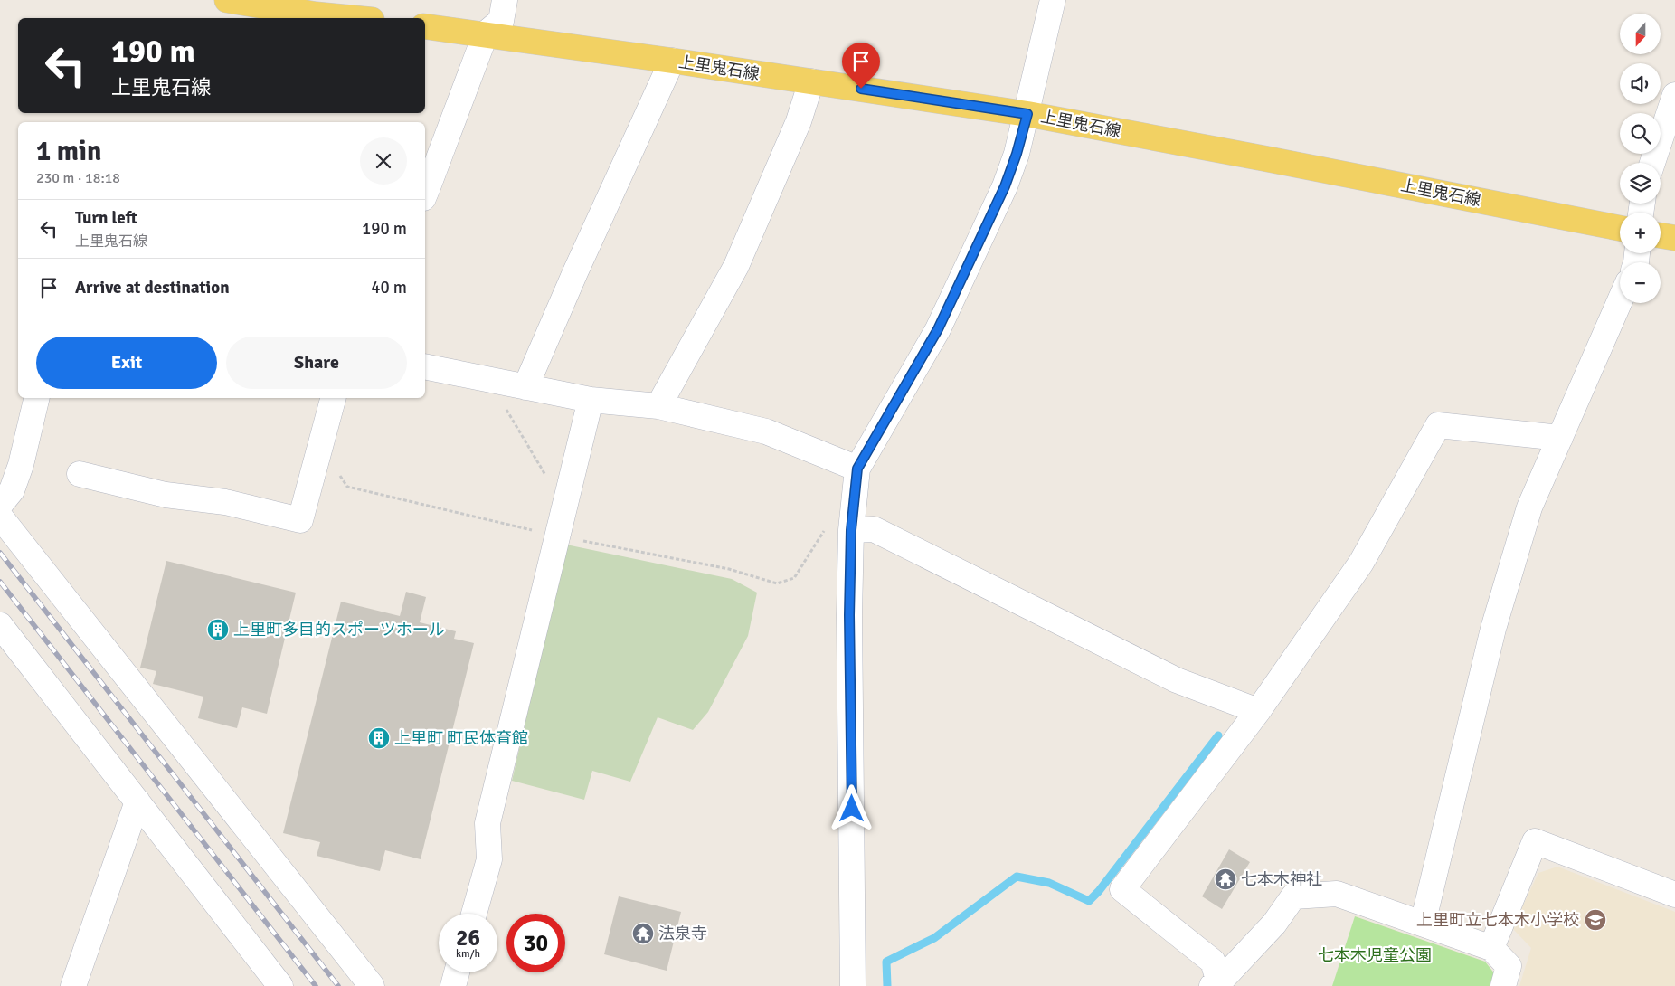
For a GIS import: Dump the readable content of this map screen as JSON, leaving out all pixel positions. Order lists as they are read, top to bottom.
{
  "streets": {
    "main road": ["上里鬼石線"]
  },
  "parks": ["七本木児童公園"],
  "places": {
    "building": ["上里町多目的スポーツホール", "上里町 町民体育館"],
    "temple": ["七本木神社", "法泉寺"],
    "school or university": ["上里町立七本木小学校"]
  },
  "north": "bottom",
  "page": {
    "map_buttons": ["+", "−"],
    "turn": ["190 m", "上里鬼石線"],
    "heading": ["1 min", "230 m · 18:18"],
    "list": [
      {
        "name": "Turn left",
        "note": "上里鬼石線",
        "value": "190 m"
      },
      {
        "name": "Arrive at destination",
        "value": "40 m"
      }
    ],
    "buttons": ["Exit", "Share"],
    "speed": "26 km/h",
    "limit": "30"
  }
}
